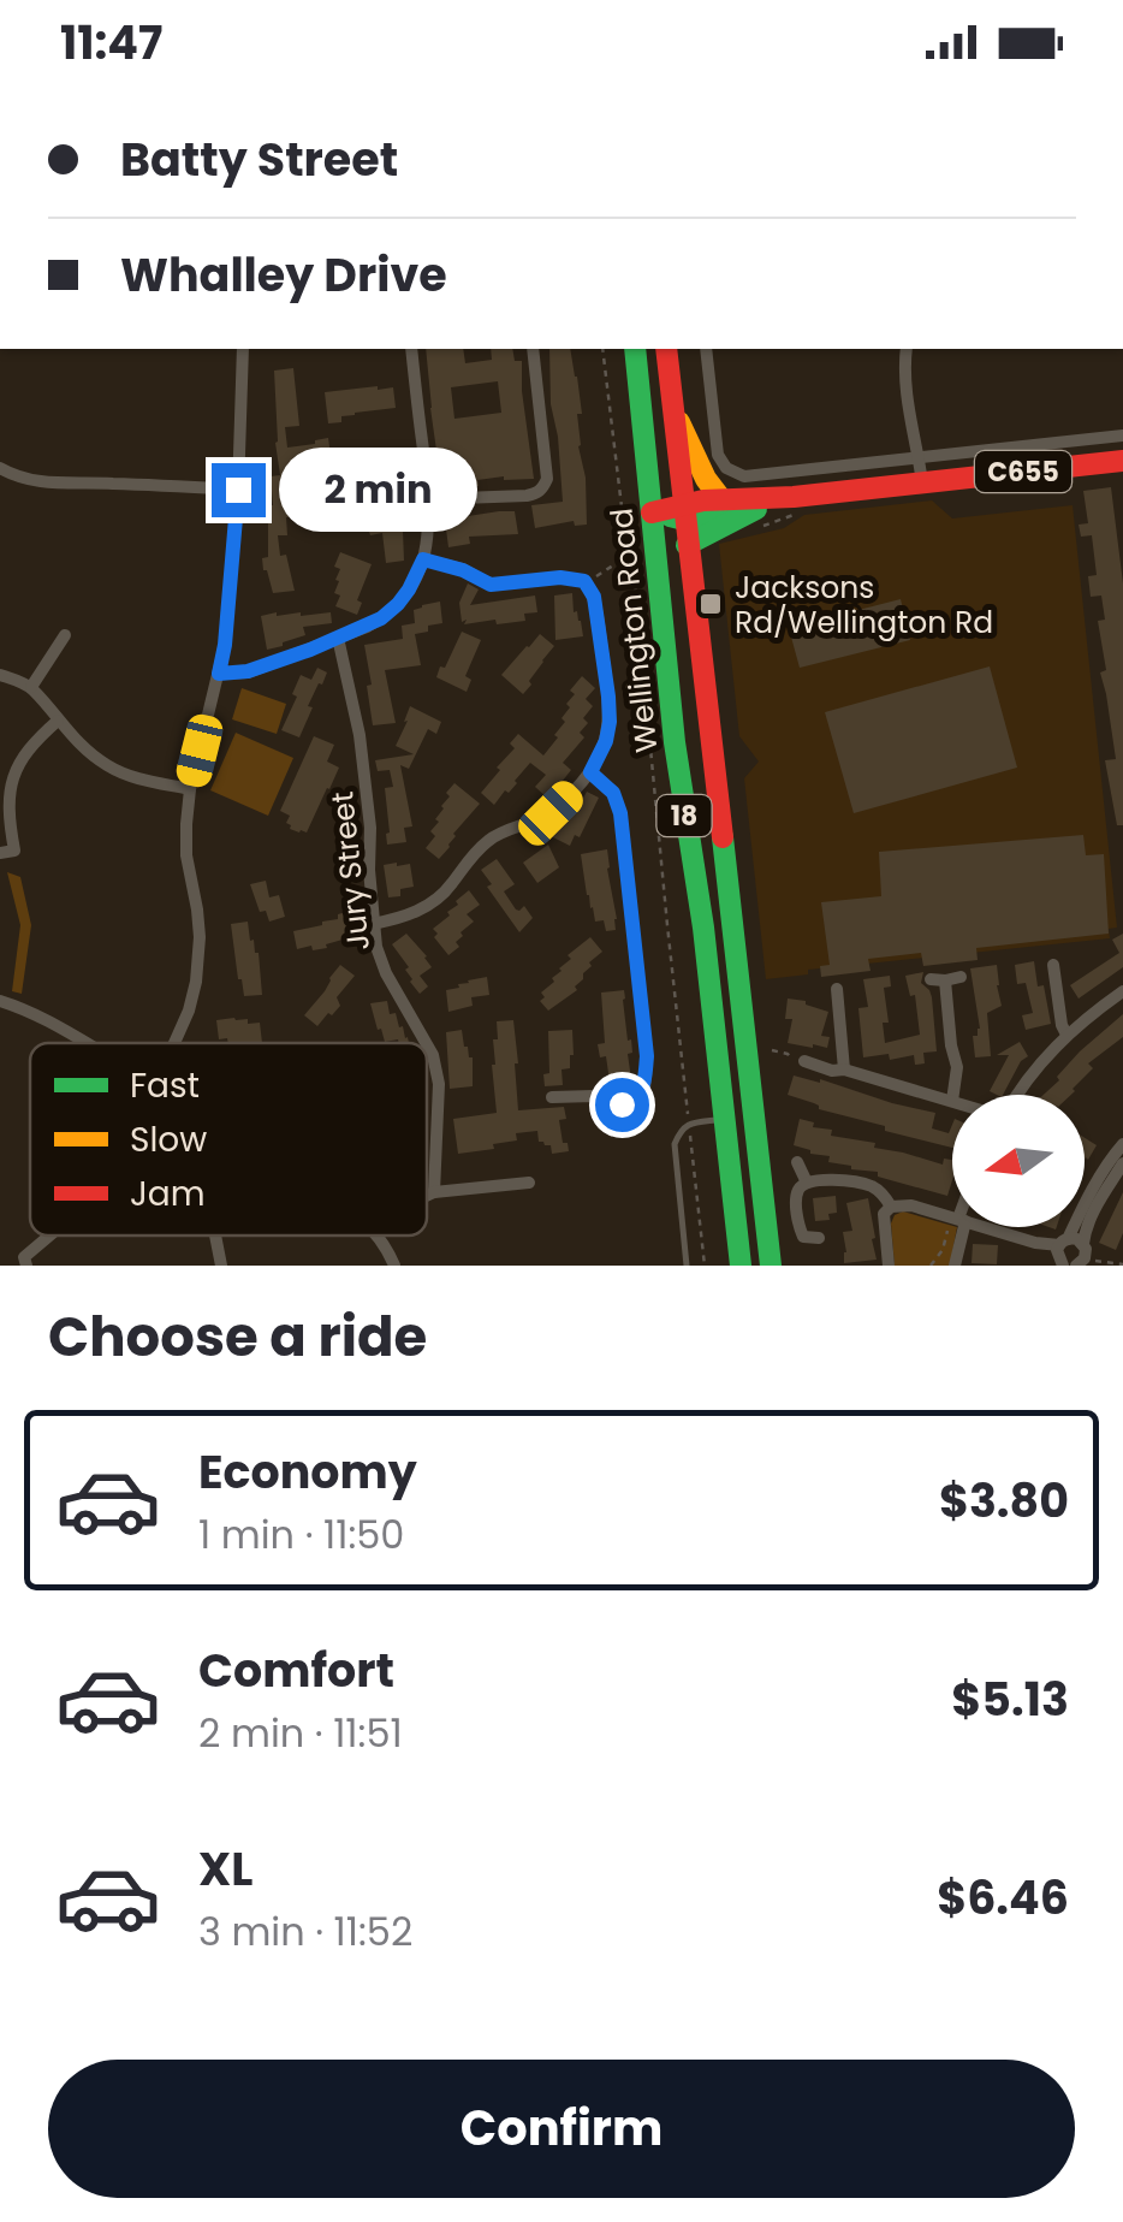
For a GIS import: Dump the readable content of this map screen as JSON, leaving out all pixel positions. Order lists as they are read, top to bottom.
{
  "streets": {
    "main road": ["C655", "Wellington Road", "18"],
    "street": ["Jury Street"]
  },
  "crossings": [
    ["C655", "Wellington Road"]
  ],
  "places": {
    "transit": ["Jacksons Rd/Wellington Rd"]
  },
  "legend": ["Fast", "Slow", "Jam"],
  "north": "left",
  "page": {
    "status": "11:47",
    "banner": ["Batty Street", "Whalley Drive"],
    "bubble": "2 min",
    "heading": "Choose a ride",
    "list": [
      {
        "name": "Economy",
        "note": "1 min · 11:50",
        "value": "$3.80"
      },
      {
        "name": "Comfort",
        "note": "2 min · 11:51",
        "value": "$5.13"
      },
      {
        "name": "XL",
        "note": "3 min · 11:52",
        "value": "$6.46"
      }
    ],
    "buttons": "Confirm"
  }
}
